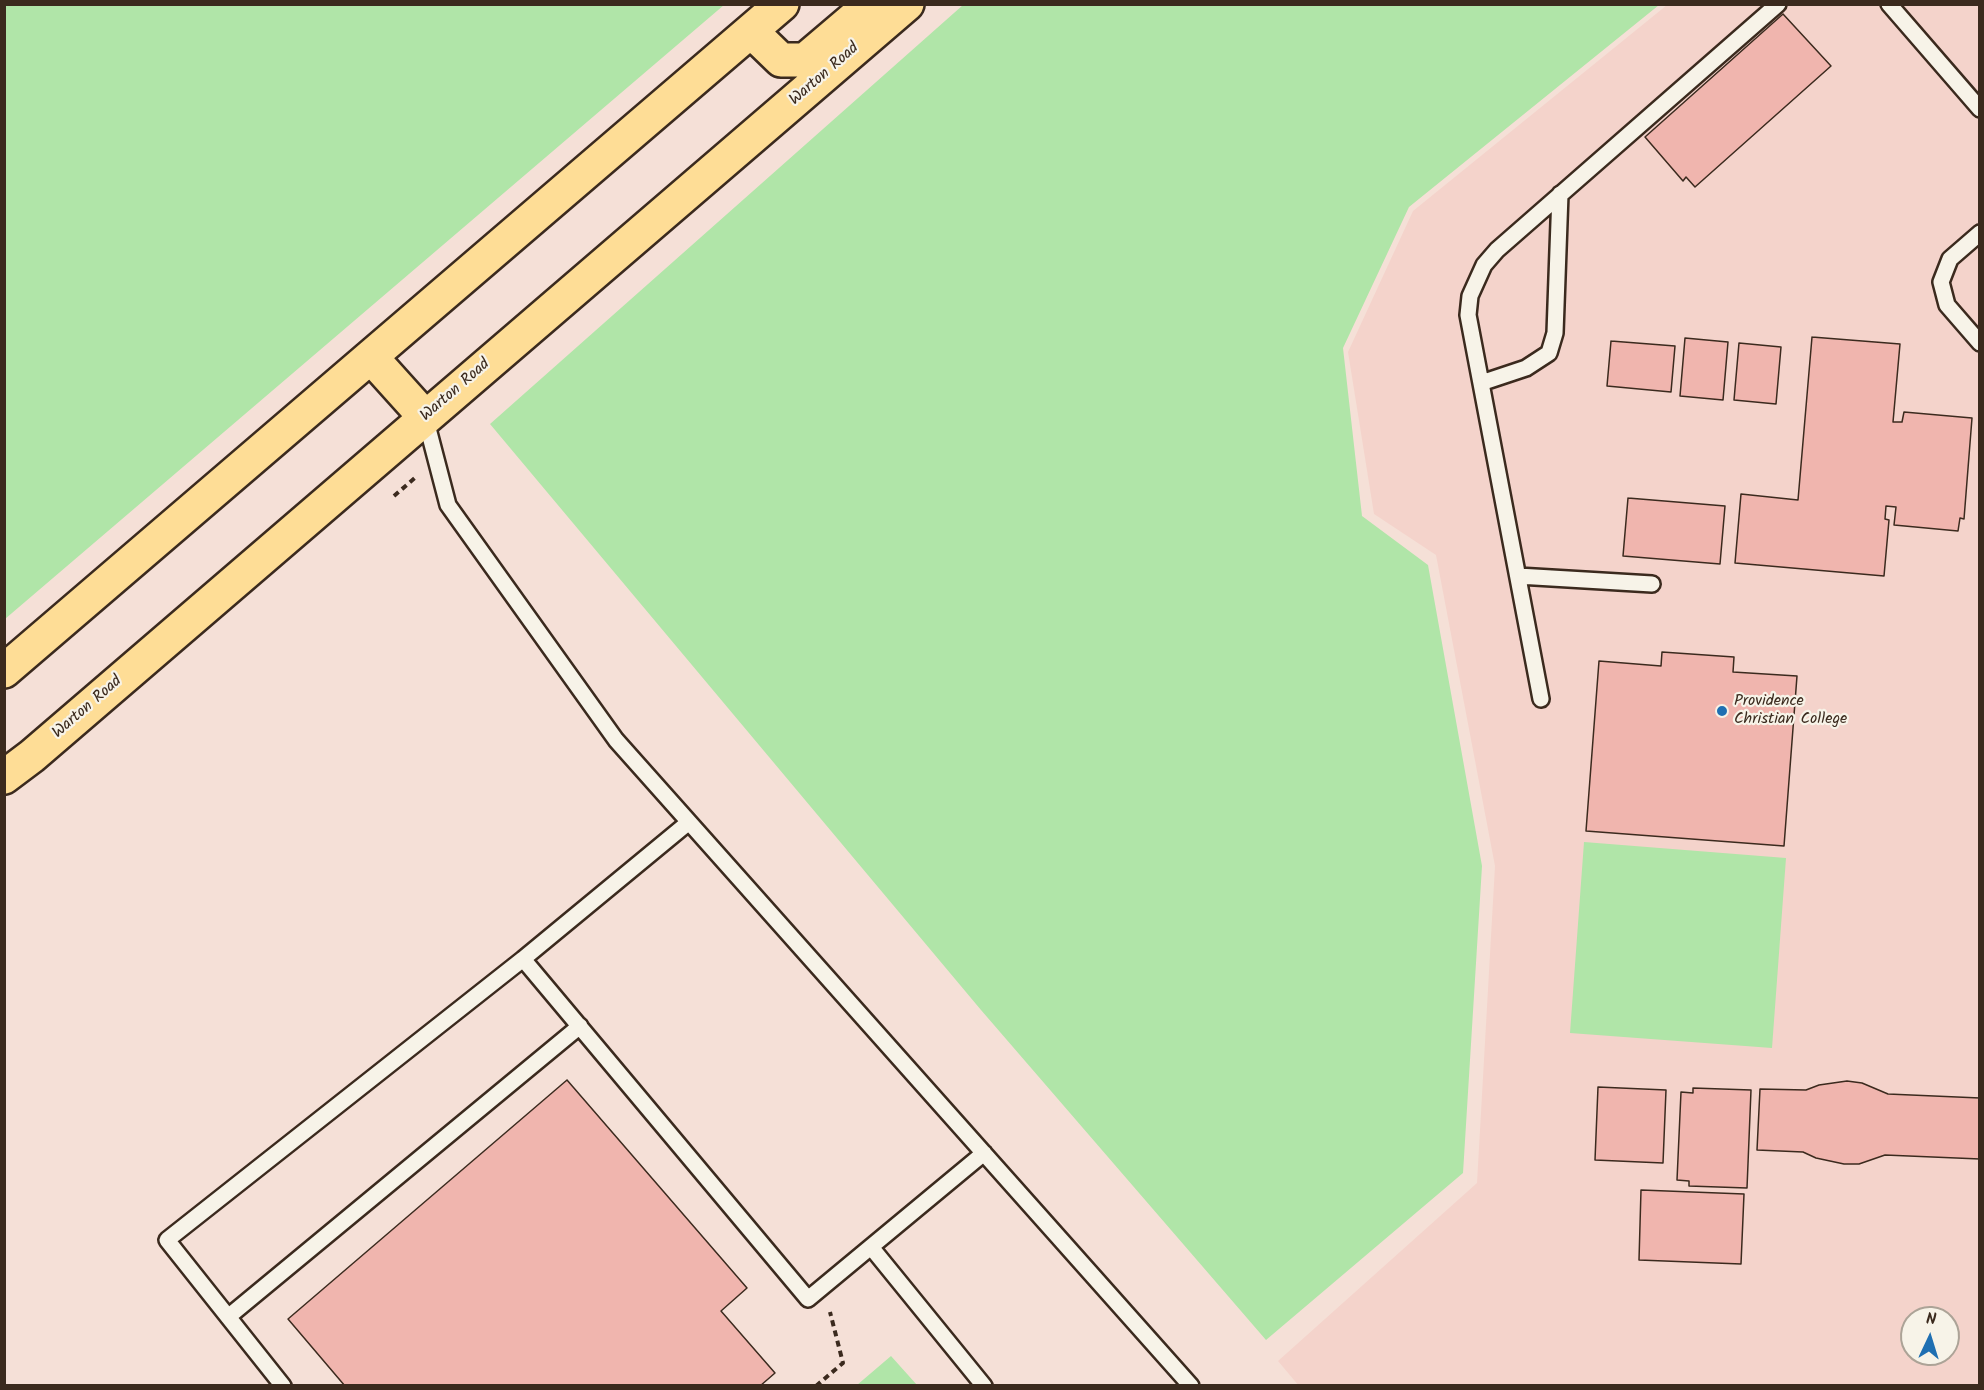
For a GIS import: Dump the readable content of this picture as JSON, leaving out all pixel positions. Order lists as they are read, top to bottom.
{
  "streets": {
    "main road": ["Warton Road"]
  },
  "places": ["Providence Christian College"],
  "north": "top"
}
